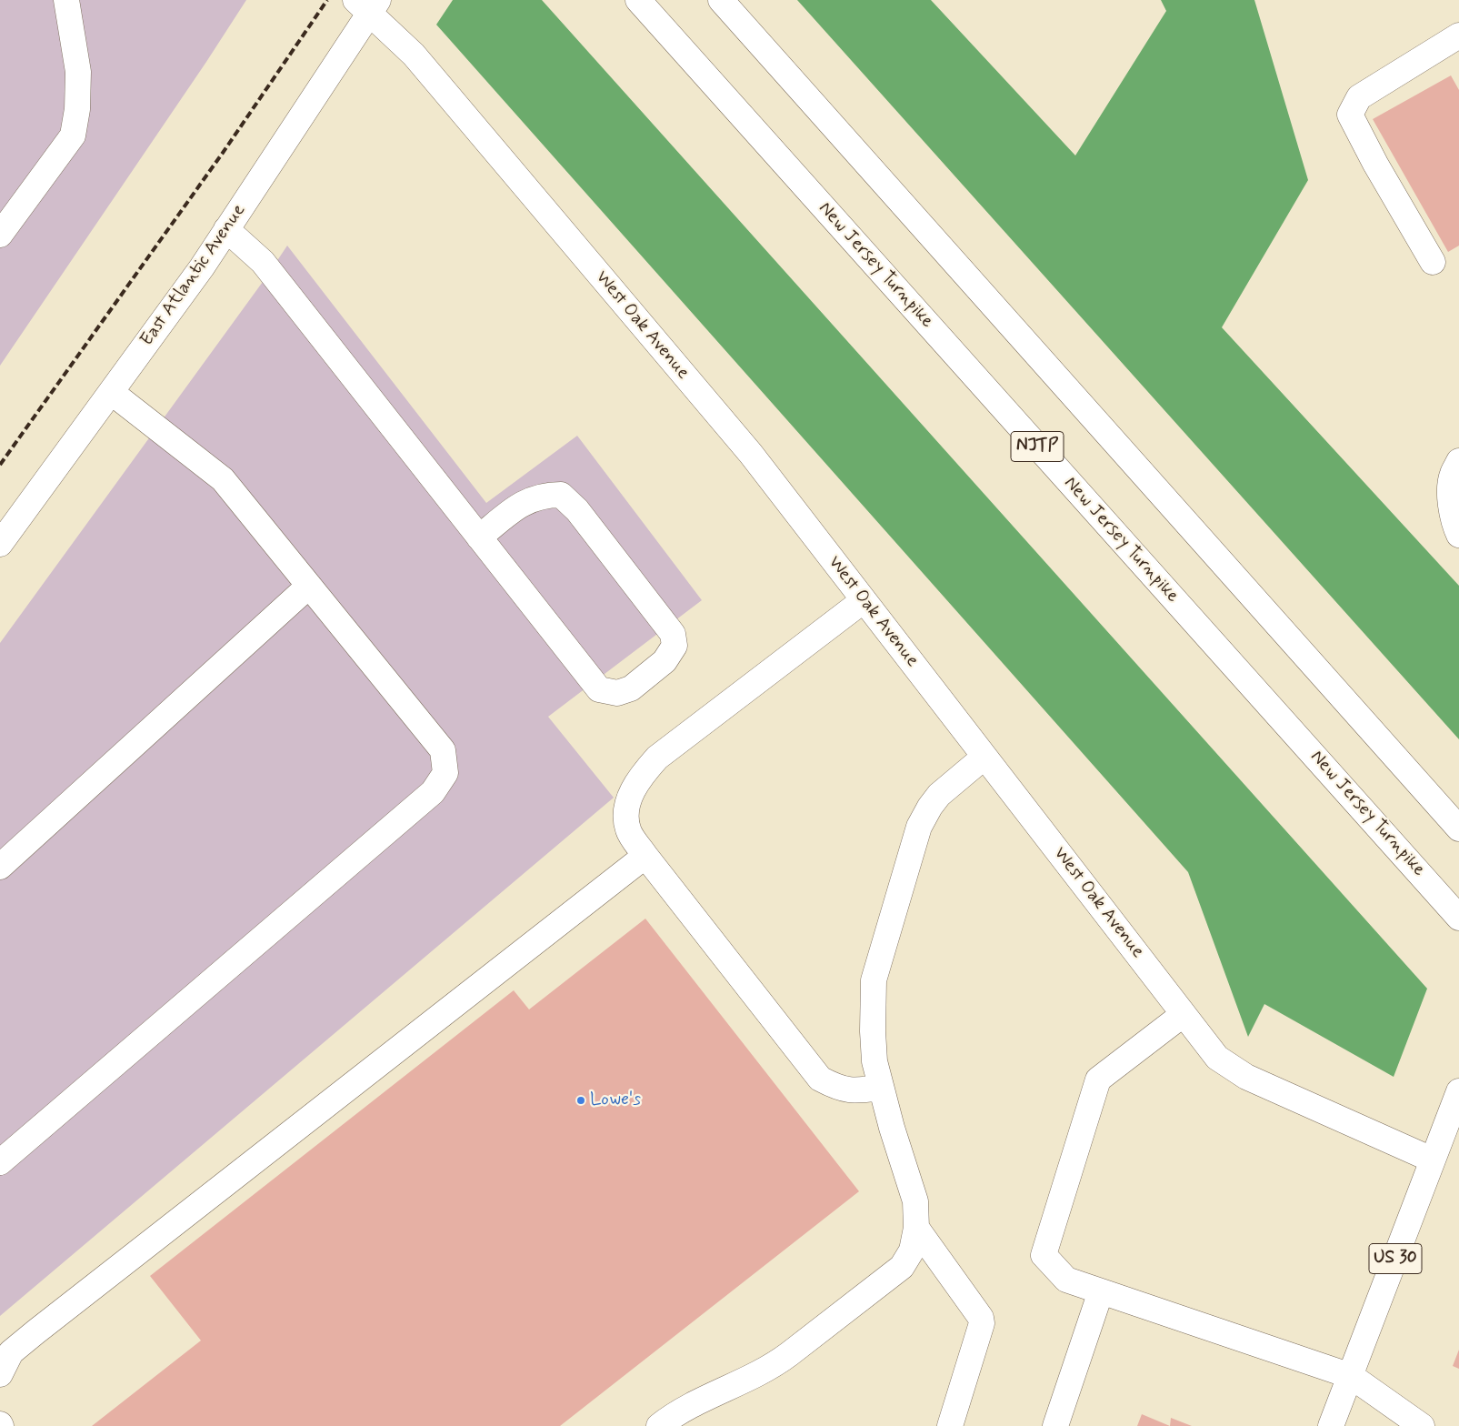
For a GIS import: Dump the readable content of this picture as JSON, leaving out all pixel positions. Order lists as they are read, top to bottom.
{
  "streets": {
    "main road": [
      "New Jersey Turnpike",
      "East Atlantic Avenue",
      "West Oak Avenue",
      "NJTP",
      "US 30"
    ]
  },
  "crossings": [
    ["East Atlantic Avenue", "West Oak Avenue"],
    ["West Oak Avenue", "US 30"]
  ],
  "places": ["Lowe's"]
}
